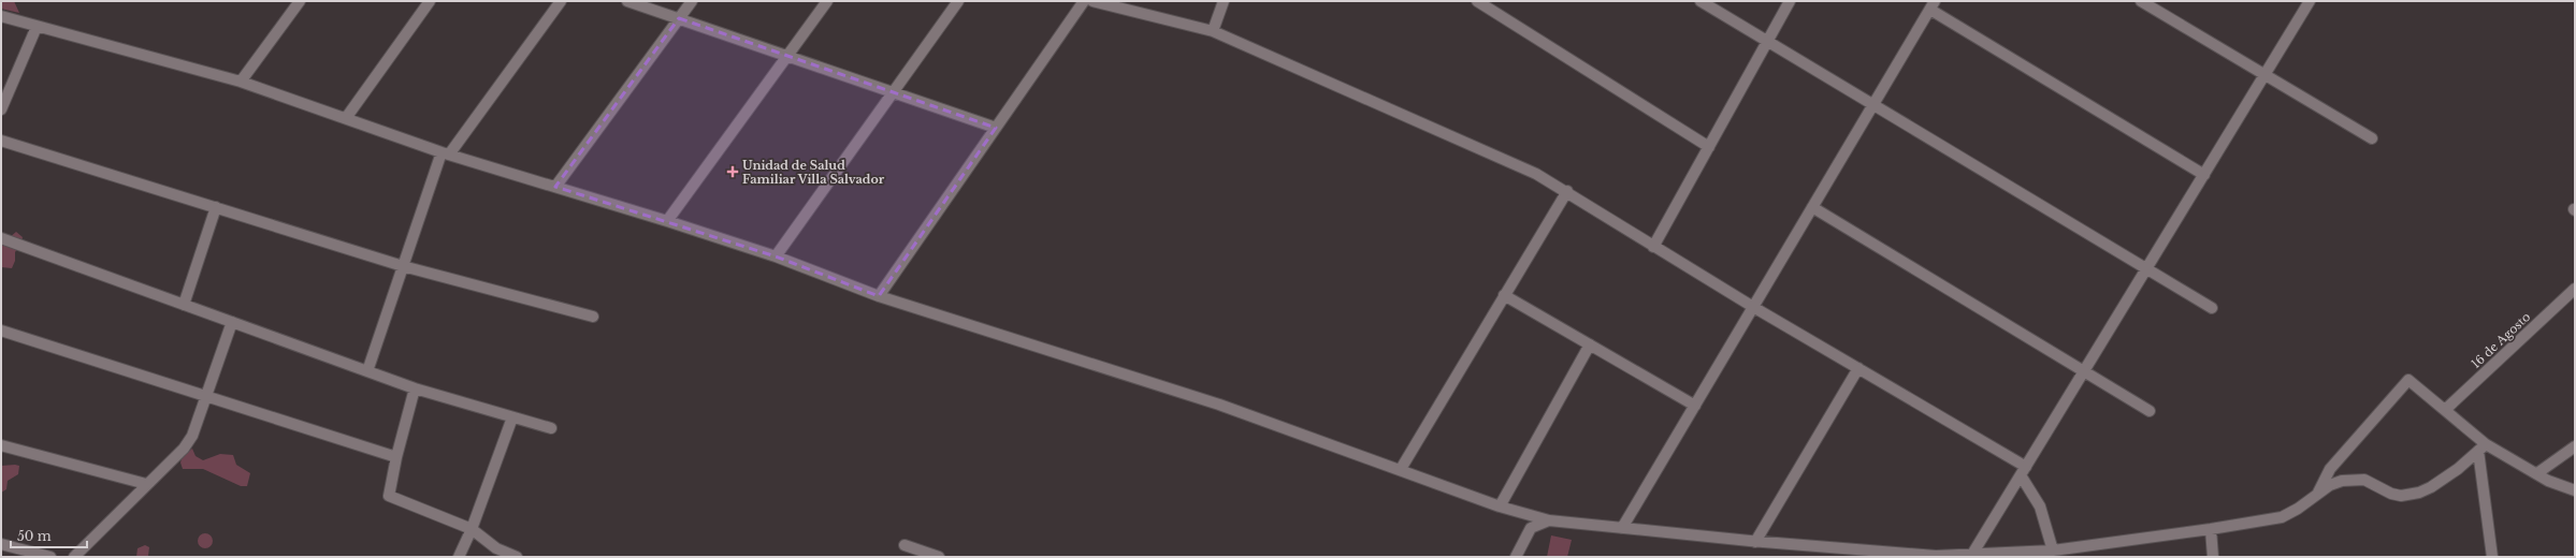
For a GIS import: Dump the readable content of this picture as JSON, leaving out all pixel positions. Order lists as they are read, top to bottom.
{
  "streets": {
    "street": ["16 de Agosto"]
  },
  "places": {
    "health": ["Unidad de Salud Familiar Villa Salvador"]
  },
  "scale_bar": "50 m"
}
